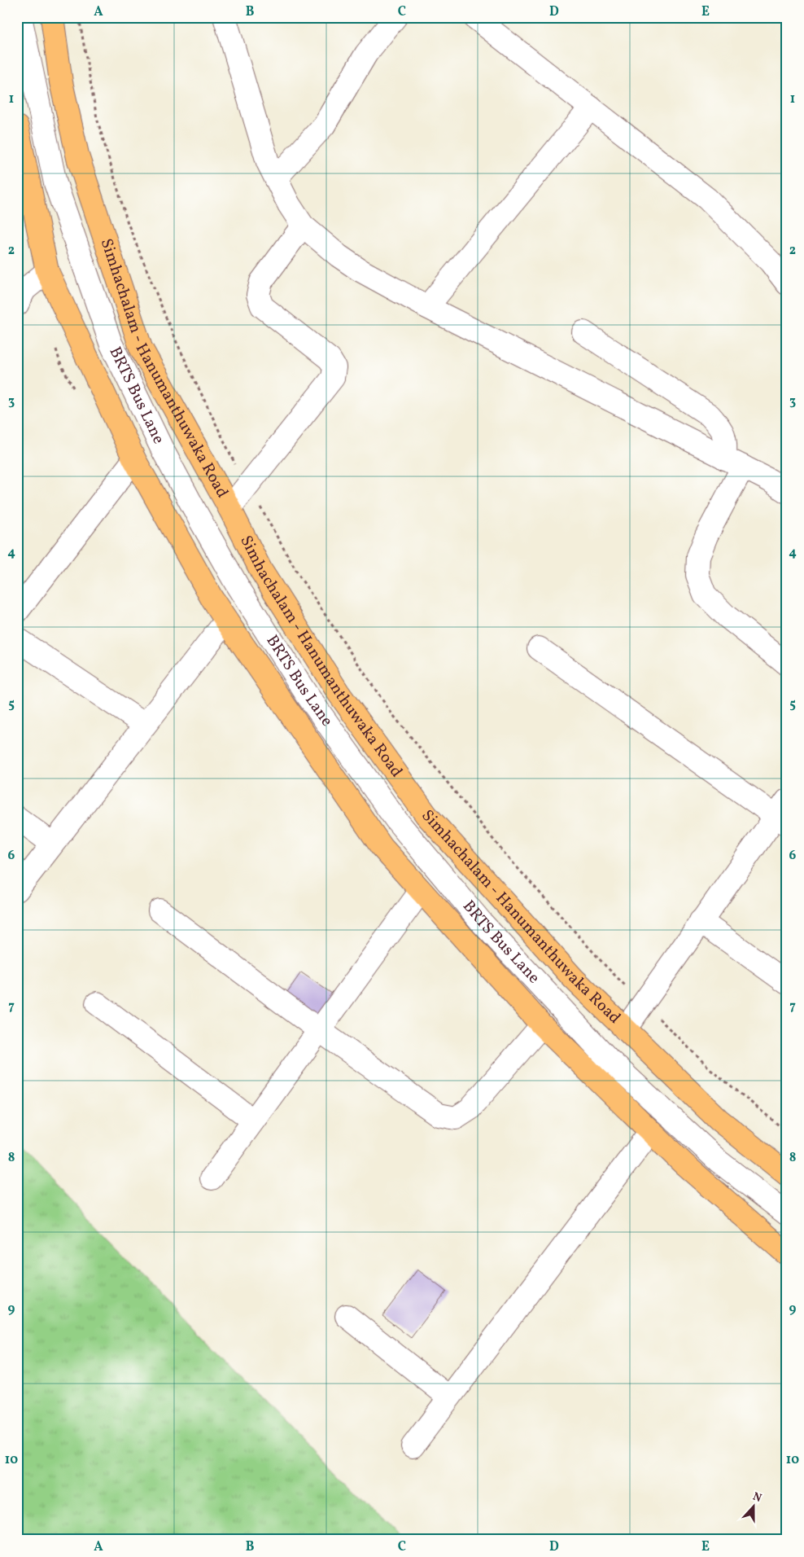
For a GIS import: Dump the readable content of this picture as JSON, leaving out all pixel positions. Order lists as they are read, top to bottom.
{
  "streets": {
    "main road": ["Simhachalam - Hanumanthuwaka Road"],
    "street": ["BRTS Bus Lane"]
  },
  "north": "top",
  "grid": {
    "columns": [
      "A",
      "B",
      "C",
      "D",
      "E"
    ],
    "rows": [
      "1",
      "2",
      "3",
      "4",
      "5",
      "6",
      "7",
      "8",
      "9",
      "10"
    ]
  }
}
